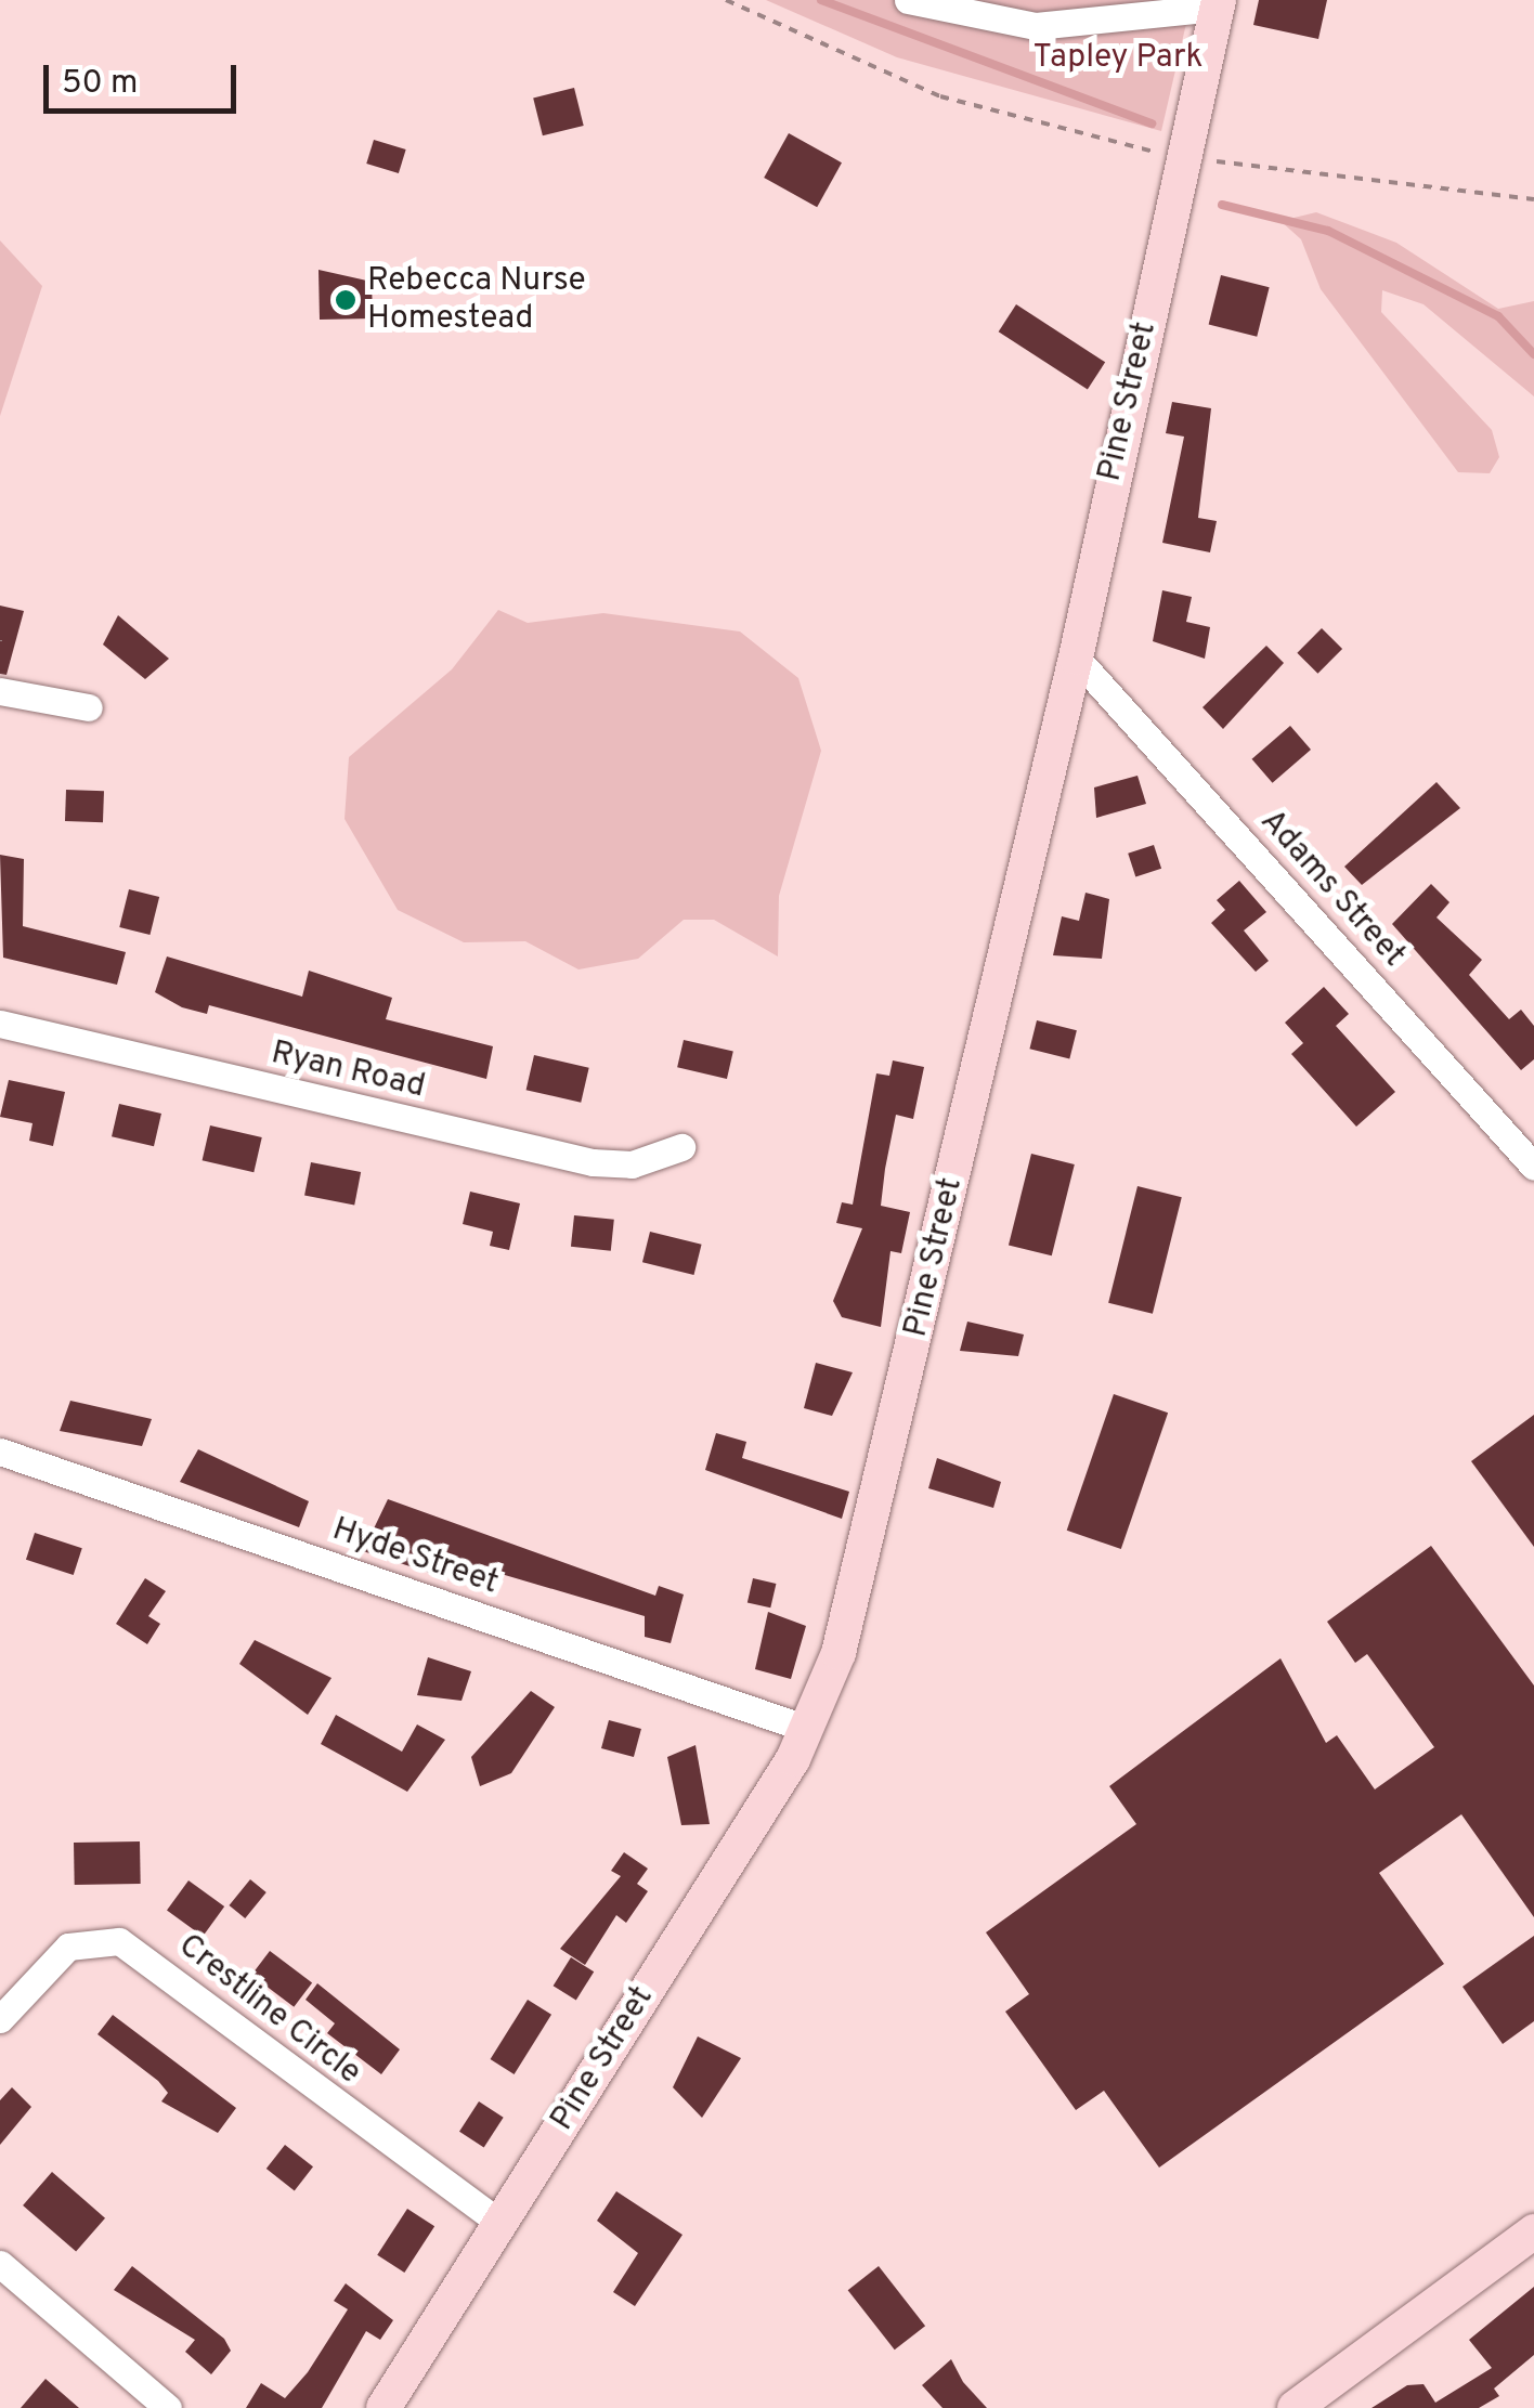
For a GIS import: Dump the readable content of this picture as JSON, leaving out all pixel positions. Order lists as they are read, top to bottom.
{
  "streets": {
    "street": [
      "Pine Street",
      "Adams Street",
      "Ryan Road",
      "Hyde Street",
      "Crestline Circle"
    ]
  },
  "crossings": [
    ["Pine Street", "Adams Street"],
    ["Pine Street", "Hyde Street"],
    ["Pine Street", "Crestline Circle"]
  ],
  "parks": ["Tapley Park"],
  "places": ["Rebecca Nurse Homestead"],
  "scale_bar": "50 m"
}
